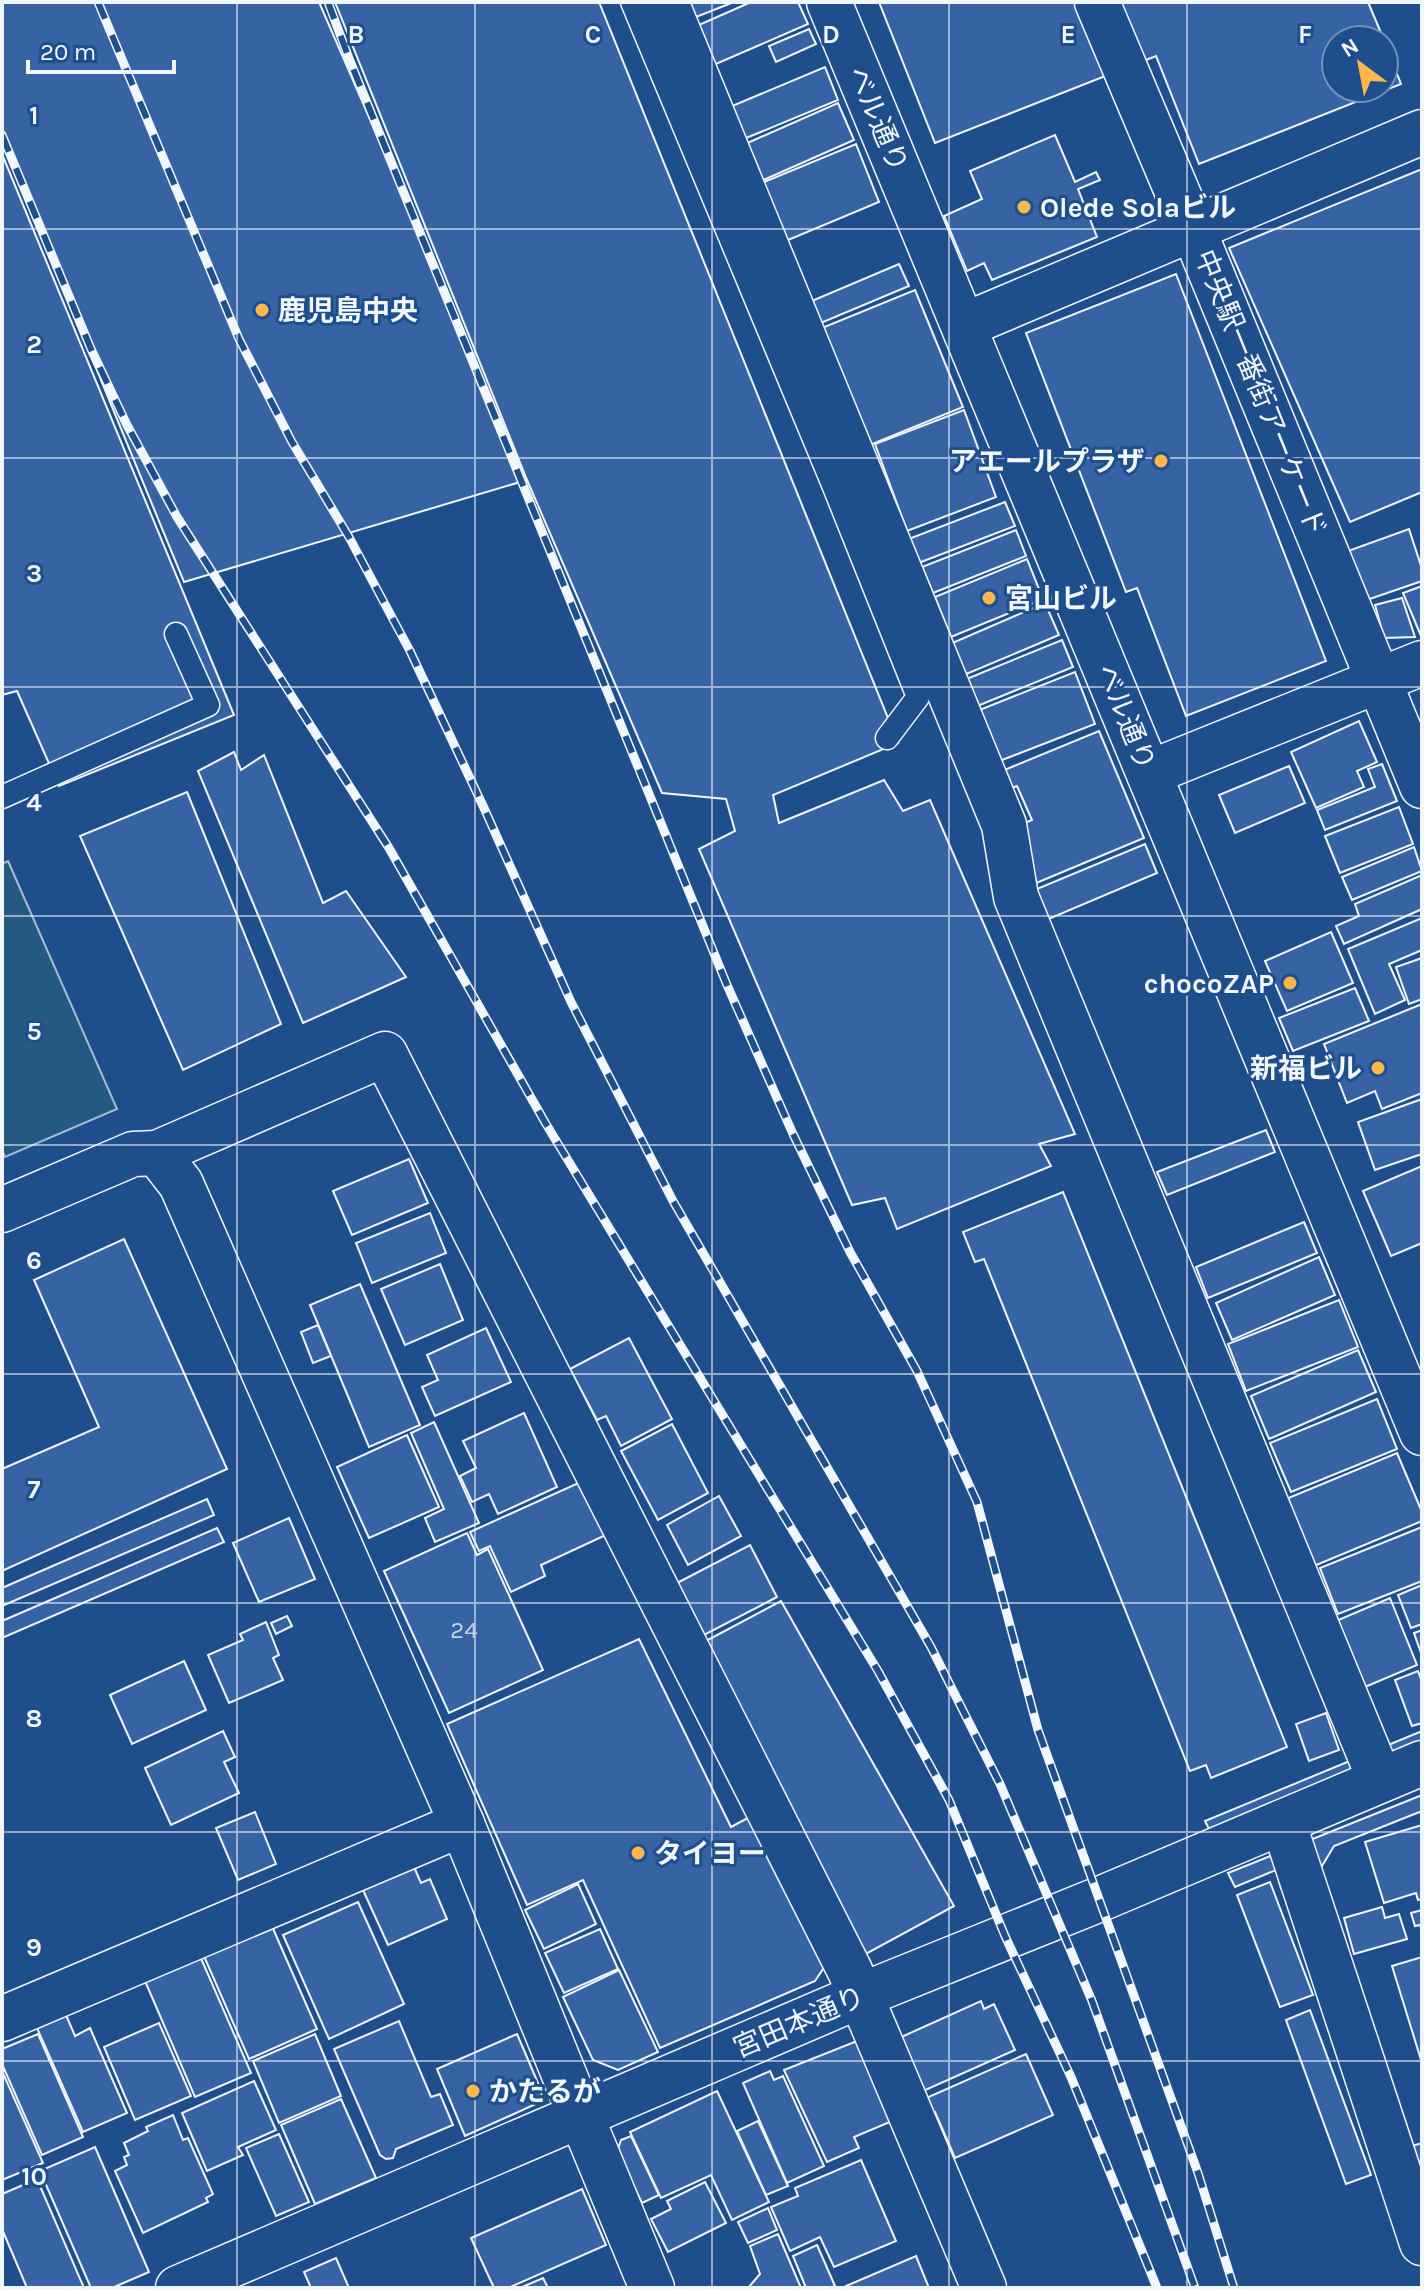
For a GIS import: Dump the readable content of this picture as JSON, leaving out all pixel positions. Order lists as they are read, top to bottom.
{
  "streets": {
    "street": ["ベル通り", "中央駅一番街アーケード", "宮田本通り"]
  },
  "places": [
    "Olede Solaビル",
    "鹿児島中央",
    "アエールプラザ",
    "宮山ビル",
    "chocoZAP",
    "新福ビル",
    "タイヨー",
    "かたるが"
  ],
  "house_numbers": ["24"],
  "scale_bar": "20 m",
  "north": "top left",
  "grid": {
    "columns": [
      "B",
      "C",
      "D",
      "E",
      "F"
    ],
    "rows": [
      "1",
      "2",
      "3",
      "4",
      "5",
      "6",
      "7",
      "8",
      "9",
      "10"
    ]
  }
}
